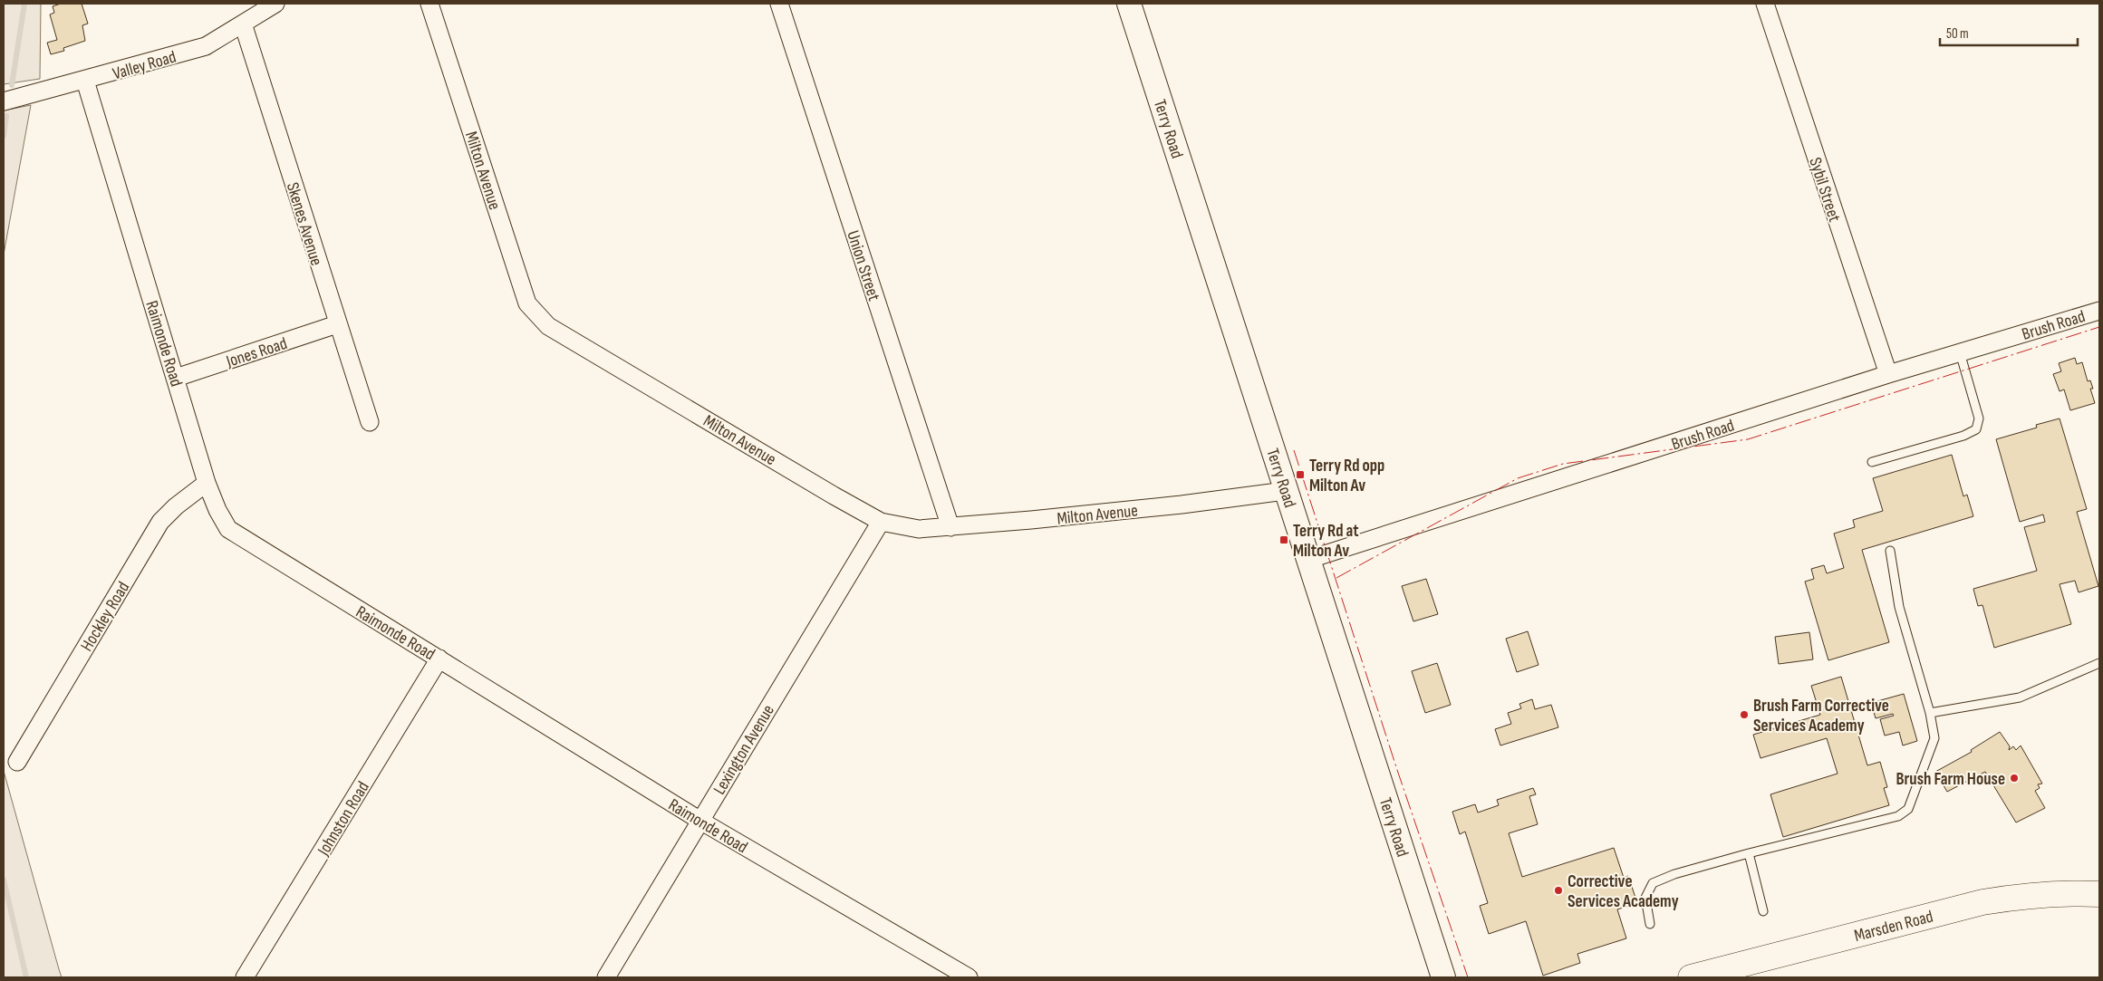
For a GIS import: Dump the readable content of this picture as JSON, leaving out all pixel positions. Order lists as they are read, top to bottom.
{
  "streets": {
    "highway": ["Marsden Road"],
    "street": [
      "Valley Road",
      "Terry Road",
      "Milton Avenue",
      "Sybil Street",
      "Skenes Avenue",
      "Union Street",
      "Brush Road",
      "Raimonde Road",
      "Jones Road",
      "Hockley Road",
      "Lexington Avenue",
      "Johnston Road"
    ]
  },
  "crossings": [
    ["Valley Road", "Skenes Avenue"],
    ["Valley Road", "Raimonde Road"],
    ["Terry Road", "Milton Avenue"],
    ["Terry Road", "Brush Road"],
    ["Milton Avenue", "Union Street"],
    ["Milton Avenue", "Lexington Avenue"],
    ["Sybil Street", "Brush Road"],
    ["Skenes Avenue", "Jones Road"],
    ["Raimonde Road", "Jones Road"],
    ["Raimonde Road", "Hockley Road"],
    ["Raimonde Road", "Lexington Avenue"],
    ["Raimonde Road", "Johnston Road"]
  ],
  "places": {
    "transit": ["Terry Rd opp Milton Av", "Terry Rd at Milton Av"],
    "other": ["Brush Farm Corrective Services Academy", "Brush Farm House", "Corrective Services Academy"]
  },
  "scale_bar": "50 m"
}
